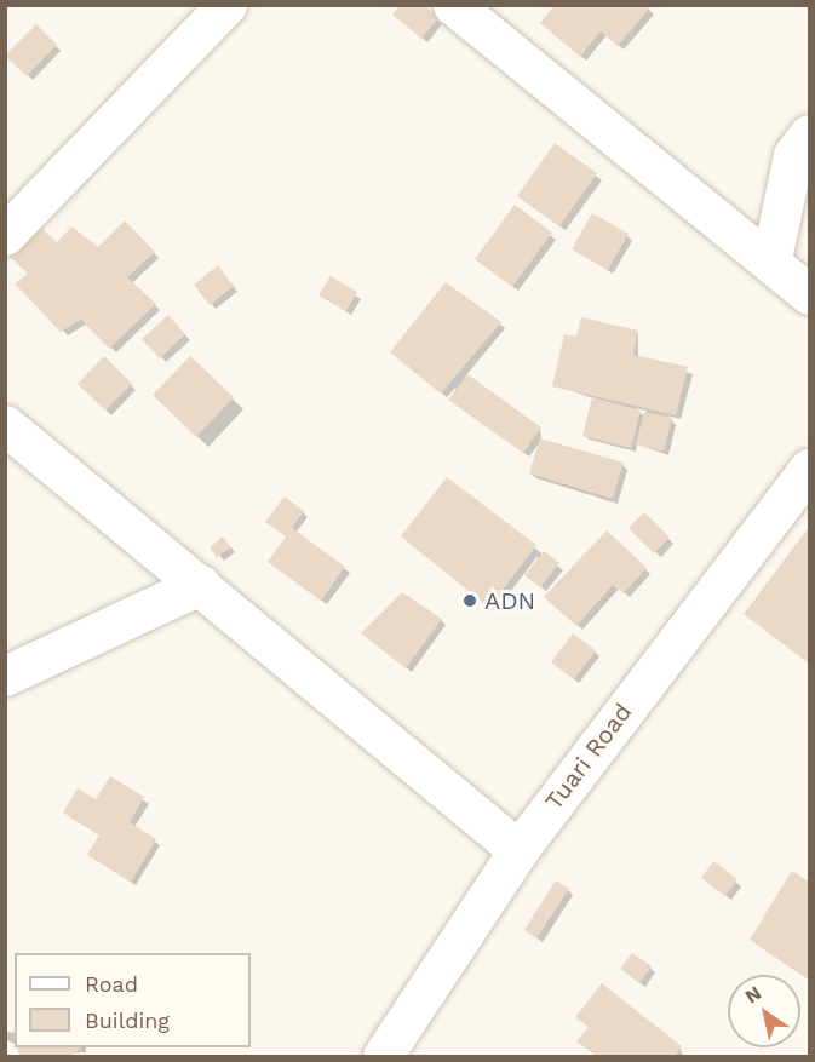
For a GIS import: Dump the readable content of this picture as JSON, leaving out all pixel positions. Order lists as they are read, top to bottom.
{
  "streets": {
    "street": ["Tuari Road"]
  },
  "places": ["ADN"],
  "legend": ["Road", "Building"],
  "north": "top left"
}
